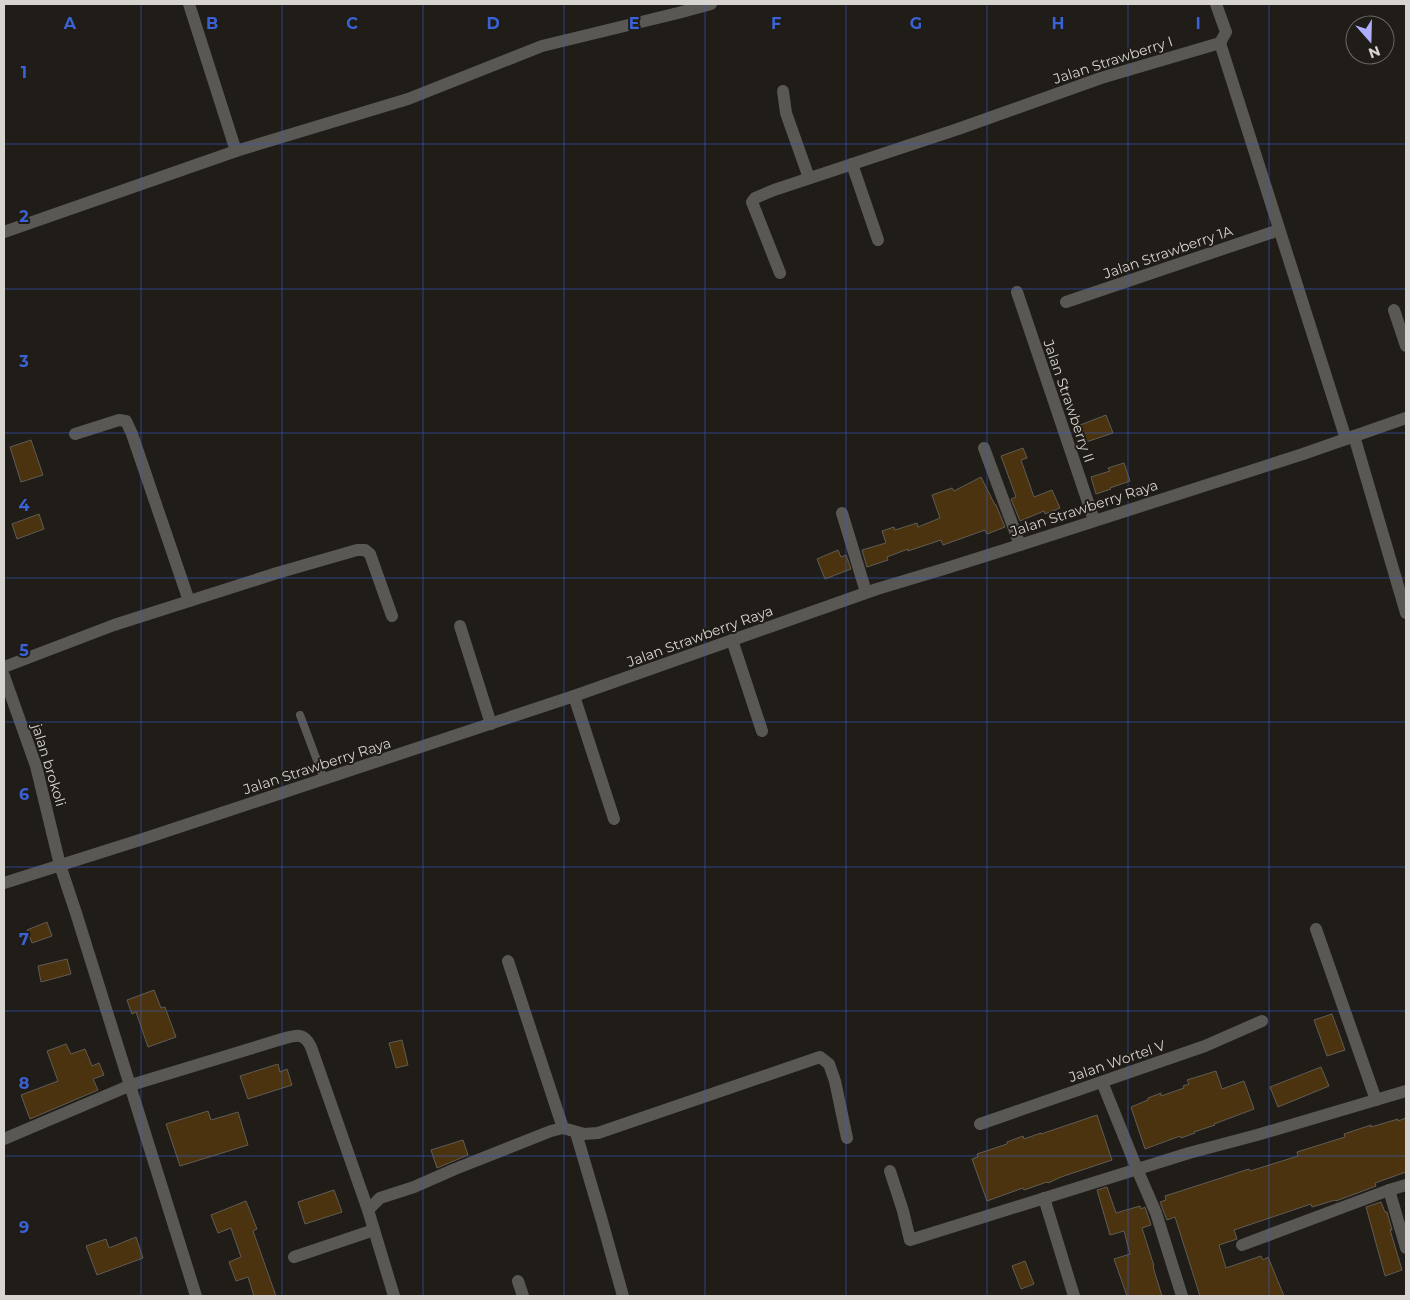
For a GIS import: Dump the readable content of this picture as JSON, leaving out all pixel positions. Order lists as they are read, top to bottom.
{
  "streets": {
    "street": [
      "Jalan Strawberry I",
      "Jalan Strawberry 1A",
      "Jalan Strawberry II",
      "Jalan Strawberry Raya",
      "jalan brokoli",
      "Jalan Wortel V"
    ]
  },
  "crossings": [
    ["Jalan Strawberry II", "Jalan Strawberry Raya"],
    ["Jalan Strawberry Raya", "jalan brokoli"]
  ],
  "north": "bottom",
  "grid": {
    "columns": [
      "A",
      "B",
      "C",
      "D",
      "E",
      "F",
      "G",
      "H",
      "I"
    ],
    "rows": [
      "1",
      "2",
      "3",
      "4",
      "5",
      "6",
      "7",
      "8",
      "9"
    ]
  }
}
